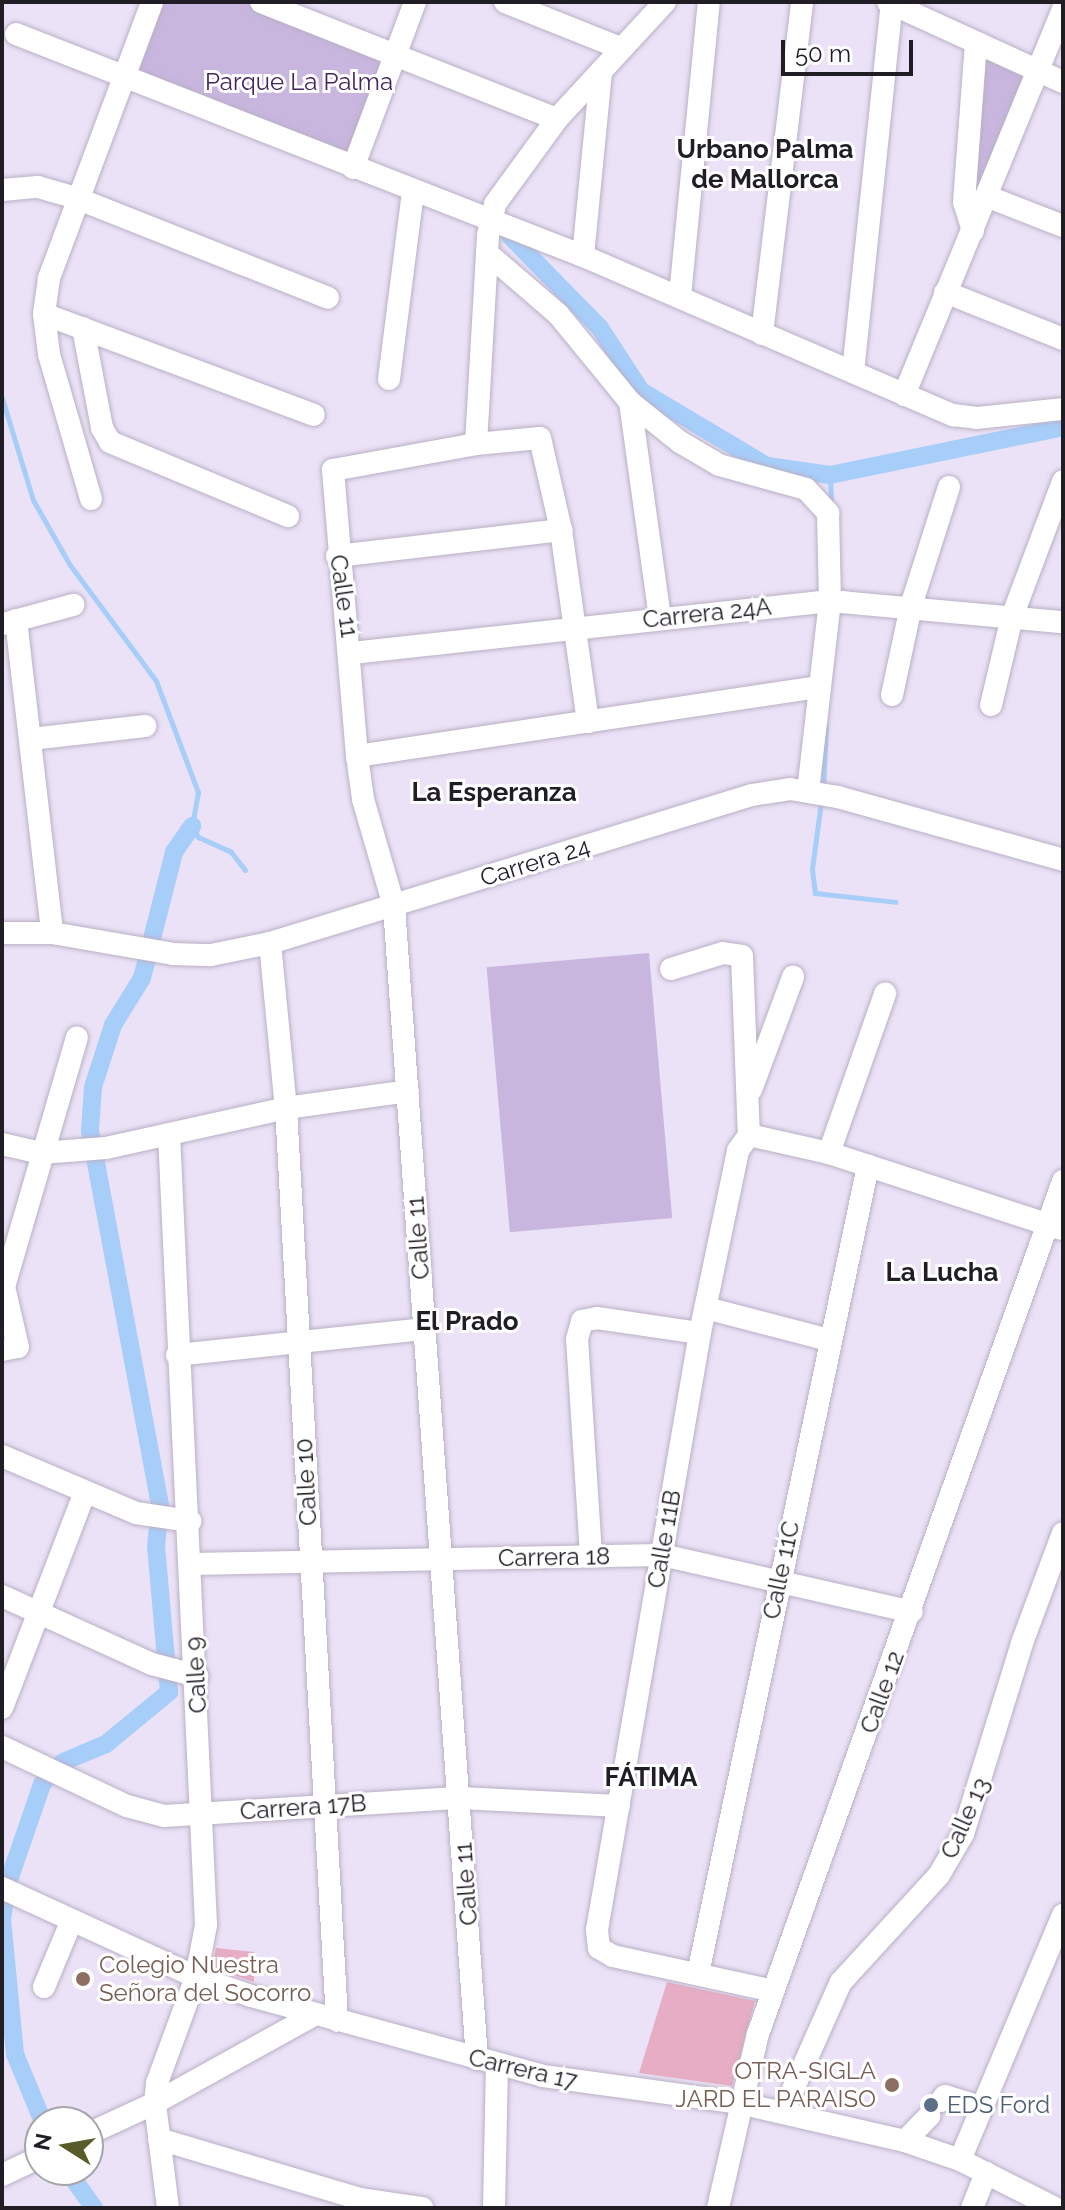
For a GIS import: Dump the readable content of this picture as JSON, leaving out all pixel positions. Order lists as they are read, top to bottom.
{
  "streets": {
    "street": [
      "Calle 11",
      "Carrera 24A",
      "Carrera 24",
      "Calle 10",
      "Calle 11B",
      "Carrera 18",
      "Calle 11C",
      "Calle 9",
      "Calle 12",
      "Carrera 17B",
      "Calle 13",
      "Carrera 17"
    ]
  },
  "crossings": [
    ["Calle 11", "Carrera 24A"],
    ["Calle 11", "Carrera 24"],
    ["Calle 11", "Carrera 18"],
    ["Calle 11", "Carrera 17B"],
    ["Calle 11", "Carrera 17"],
    ["Carrera 24", "Calle 10"],
    ["Calle 10", "Carrera 18"],
    ["Calle 10", "Carrera 17B"],
    ["Calle 10", "Carrera 17"],
    ["Calle 11B", "Carrera 18"],
    ["Calle 11B", "Calle 11C"],
    ["Calle 11B", "Carrera 17B"],
    ["Carrera 18", "Calle 11C"],
    ["Carrera 18", "Calle 9"],
    ["Carrera 18", "Calle 12"],
    ["Calle 9", "Carrera 17B"],
    ["Calle 9", "Carrera 17"],
    ["Calle 12", "Carrera 17"],
    ["Calle 13", "Carrera 17"]
  ],
  "districts": [
    "Urbano Palma de Mallorca",
    "La Esperanza",
    "La Lucha",
    "El Prado",
    "FÁTIMA"
  ],
  "parks": ["Parque La Palma"],
  "places": ["Colegio Nuestra Señora del Socorro", "OTRA-SIGLA JARD EL PARAISO", "EDS Ford"],
  "scale_bar": "50 m",
  "north": "left"
}
